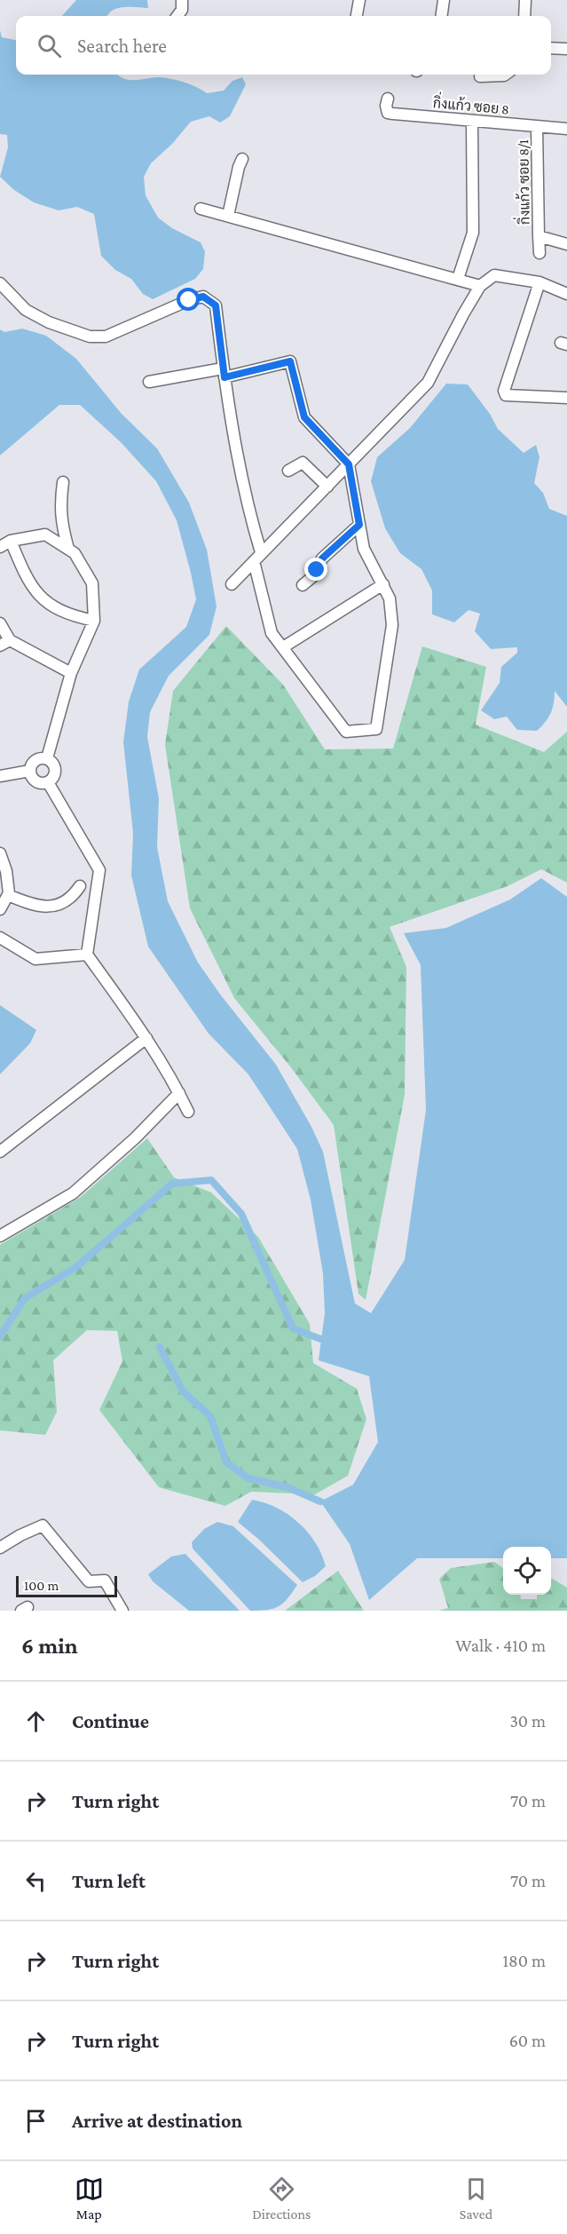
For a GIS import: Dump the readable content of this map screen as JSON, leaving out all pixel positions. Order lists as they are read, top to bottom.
{
  "streets": {
    "street": ["กิ่งแก้ว ซอย 8", "กิ่งแก้ว ซอย 8/1"]
  },
  "crossings": [
    ["กิ่งแก้ว ซอย 8", "กิ่งแก้ว ซอย 8/1"]
  ],
  "scale_bar": "100 m",
  "page": {
    "search": "Search here",
    "scale": "100 m",
    "heading": ["6 min", "Walk · 410 m"],
    "list": [
      ["Continue", "30 m"],
      ["Turn right", "70 m"],
      ["Turn left", "70 m"],
      ["Turn right", "180 m"],
      ["Turn right", "60 m"],
      "Arrive at destination"
    ],
    "nav": ["Map", "Directions", "Saved"]
  }
}
